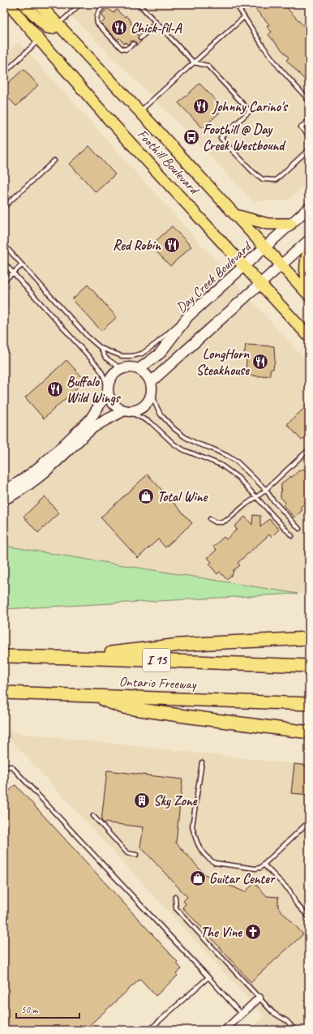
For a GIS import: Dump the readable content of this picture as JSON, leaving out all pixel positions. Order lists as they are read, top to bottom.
{
  "streets": {
    "highway": ["I 15", "Ontario Freeway"],
    "main road": ["Foothill Boulevard"],
    "street": ["Day Creek Boulevard"]
  },
  "crossings": [
    ["Foothill Boulevard", "Day Creek Boulevard"]
  ],
  "places": {
    "restaurant": [
      "Chick-fil-A",
      "Johnny Carino's",
      "Red Robin",
      "LongHorn Steakhouse",
      "Buffalo Wild Wings"
    ],
    "bus stop": ["Foothill @ Day Creek Westbound"],
    "shop": ["Total Wine", "Guitar Center"],
    "building": ["Sky Zone"],
    "church": ["The Vine"]
  },
  "scale_bar": "50 m"
}
